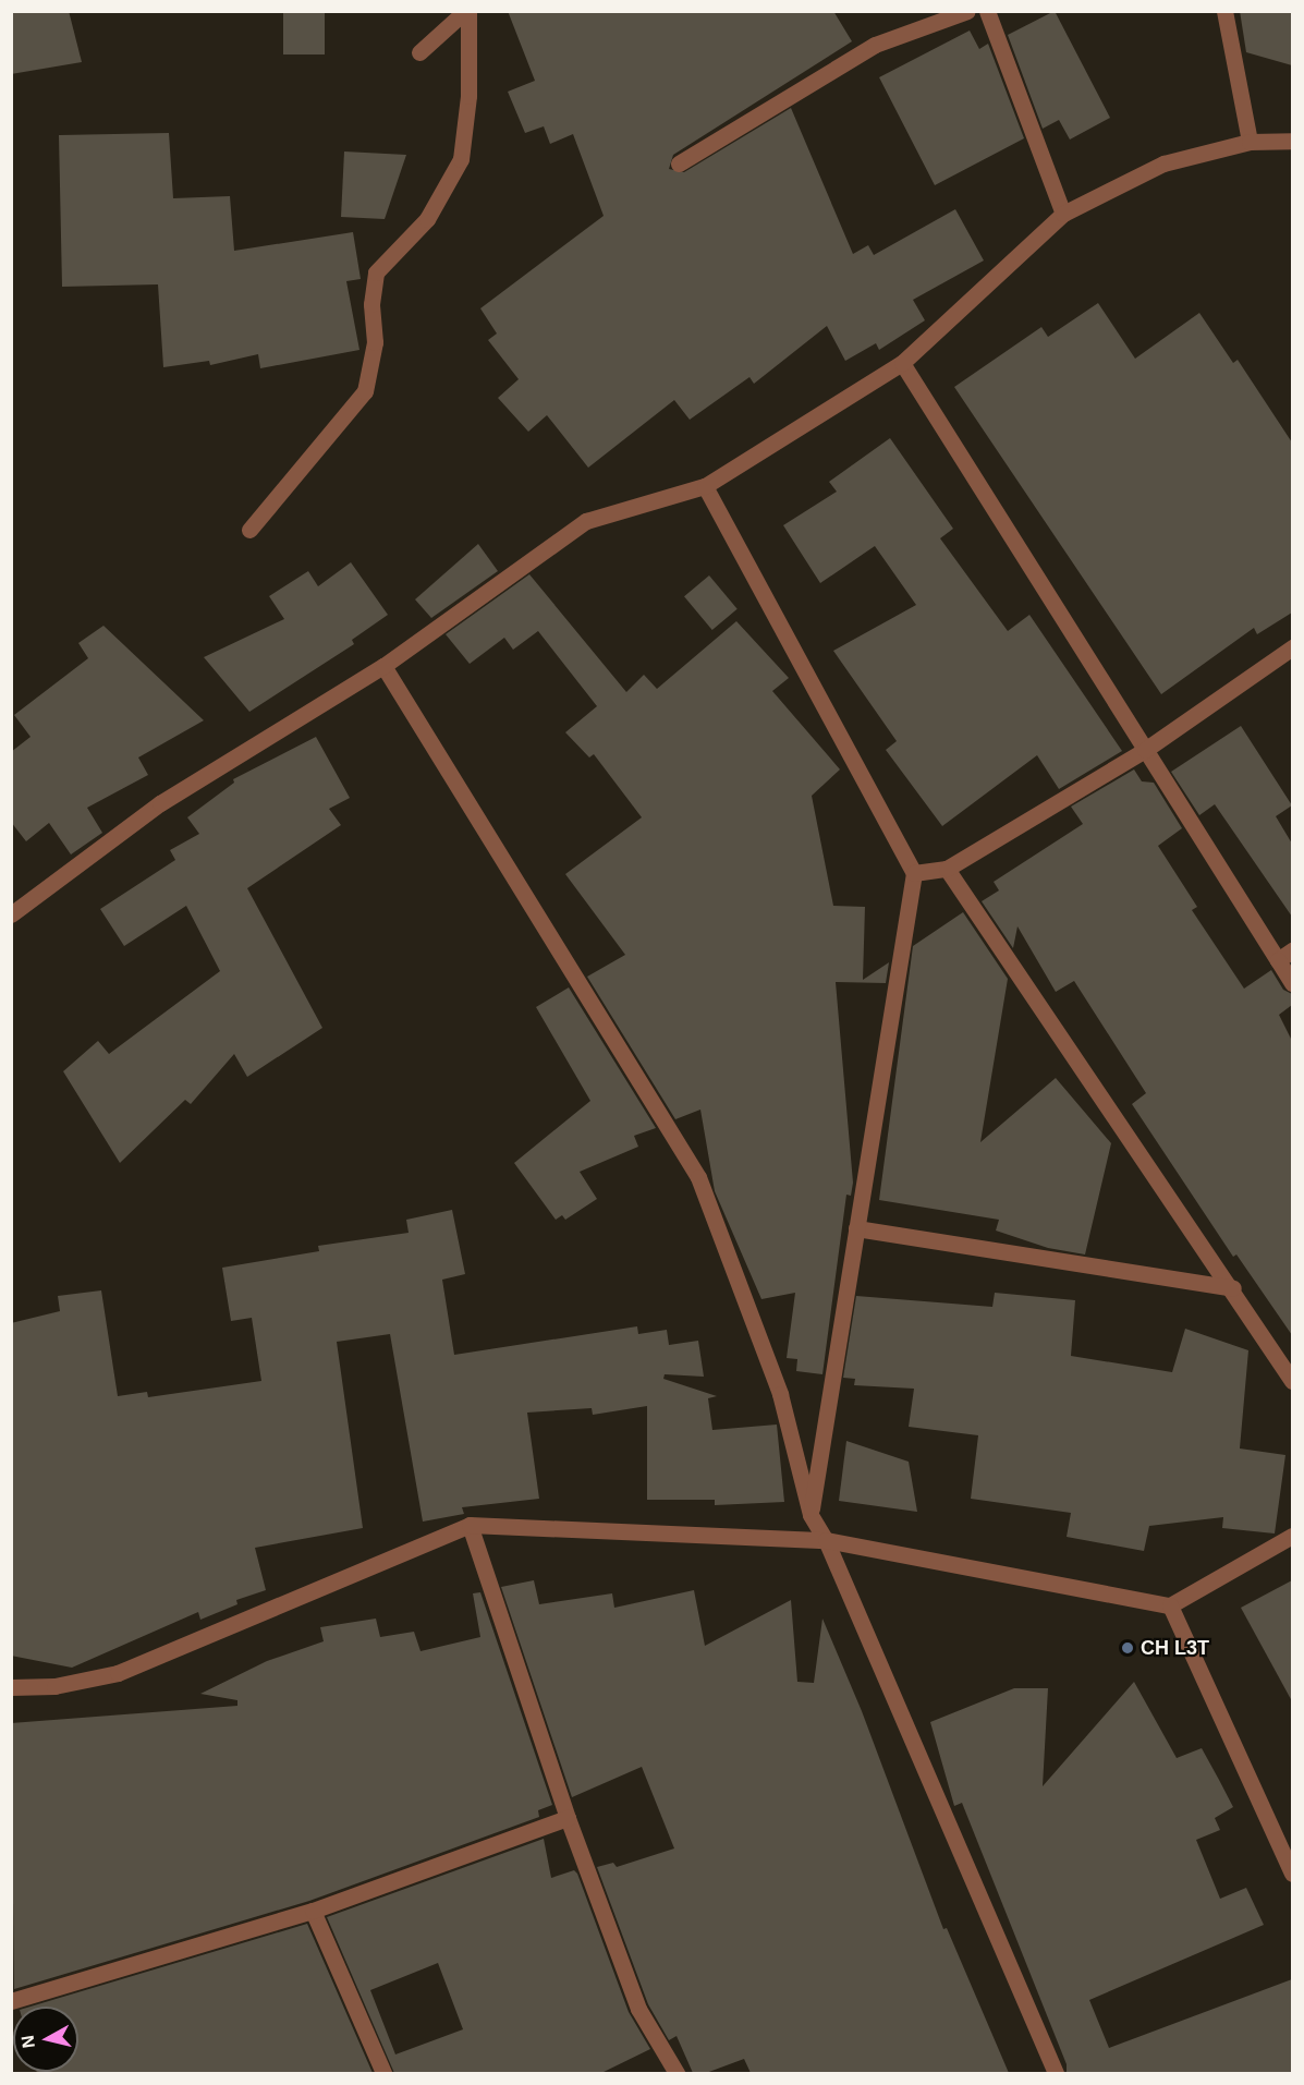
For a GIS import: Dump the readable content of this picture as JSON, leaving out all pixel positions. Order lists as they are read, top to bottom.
{
  "places": ["CH L3T"],
  "north": "left"
}
